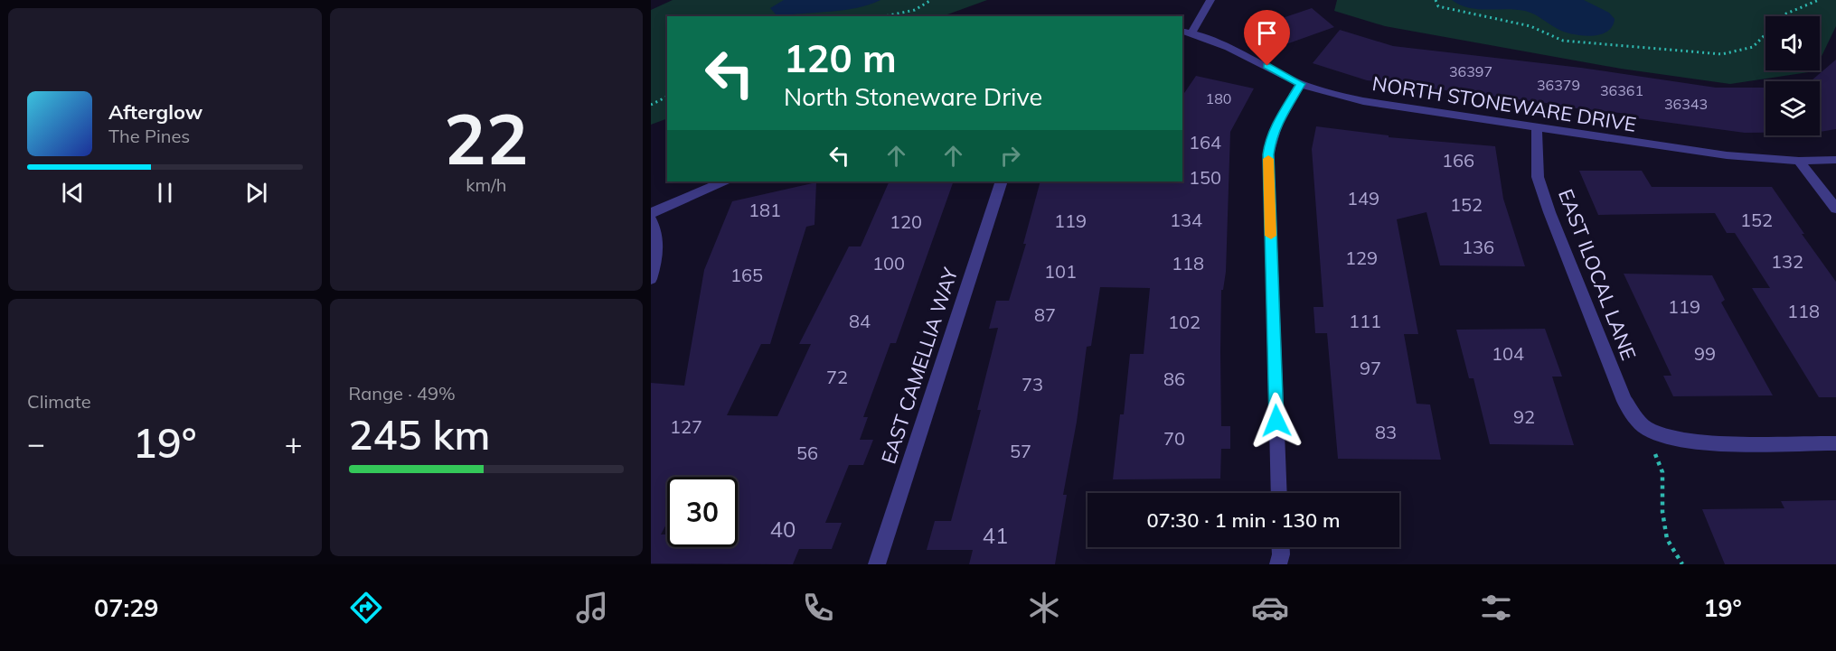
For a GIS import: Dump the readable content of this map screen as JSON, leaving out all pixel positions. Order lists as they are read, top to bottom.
{
  "streets": {
    "street": ["NORTH STONEWARE DRIVE", "EAST ILOCAL LANE", "EAST CAMELLIA WAY"]
  },
  "crossings": [
    ["NORTH STONEWARE DRIVE", "EAST ILOCAL LANE"]
  ],
  "house_numbers": [
    "36397",
    "36379",
    "36361",
    "180",
    "36343",
    "164",
    "166",
    "150",
    "149",
    "152",
    "181",
    "134",
    "152",
    "119",
    "120",
    "136",
    "129",
    "132",
    "100",
    "118",
    "101",
    "165",
    "119",
    "118",
    "87",
    "84",
    "111",
    "102",
    "104",
    "99",
    "97",
    "72",
    "86",
    "73",
    "92",
    "127",
    "83",
    "70",
    "57",
    "56",
    "40",
    "41"
  ],
  "page": {
    "tile": [
      ["22", "km/h"],
      "Climate",
      ["Range · 49%", "245 km"]
    ],
    "turn": ["120 m", "North Stoneware Drive"],
    "song": ["Afterglow", "The Pines"],
    "heat": ["−", "19°", "+"],
    "limit": "30",
    "trip": "07:30 · 1 min · 130 m",
    "tabs": ["07:29", "19°"]
  }
}
